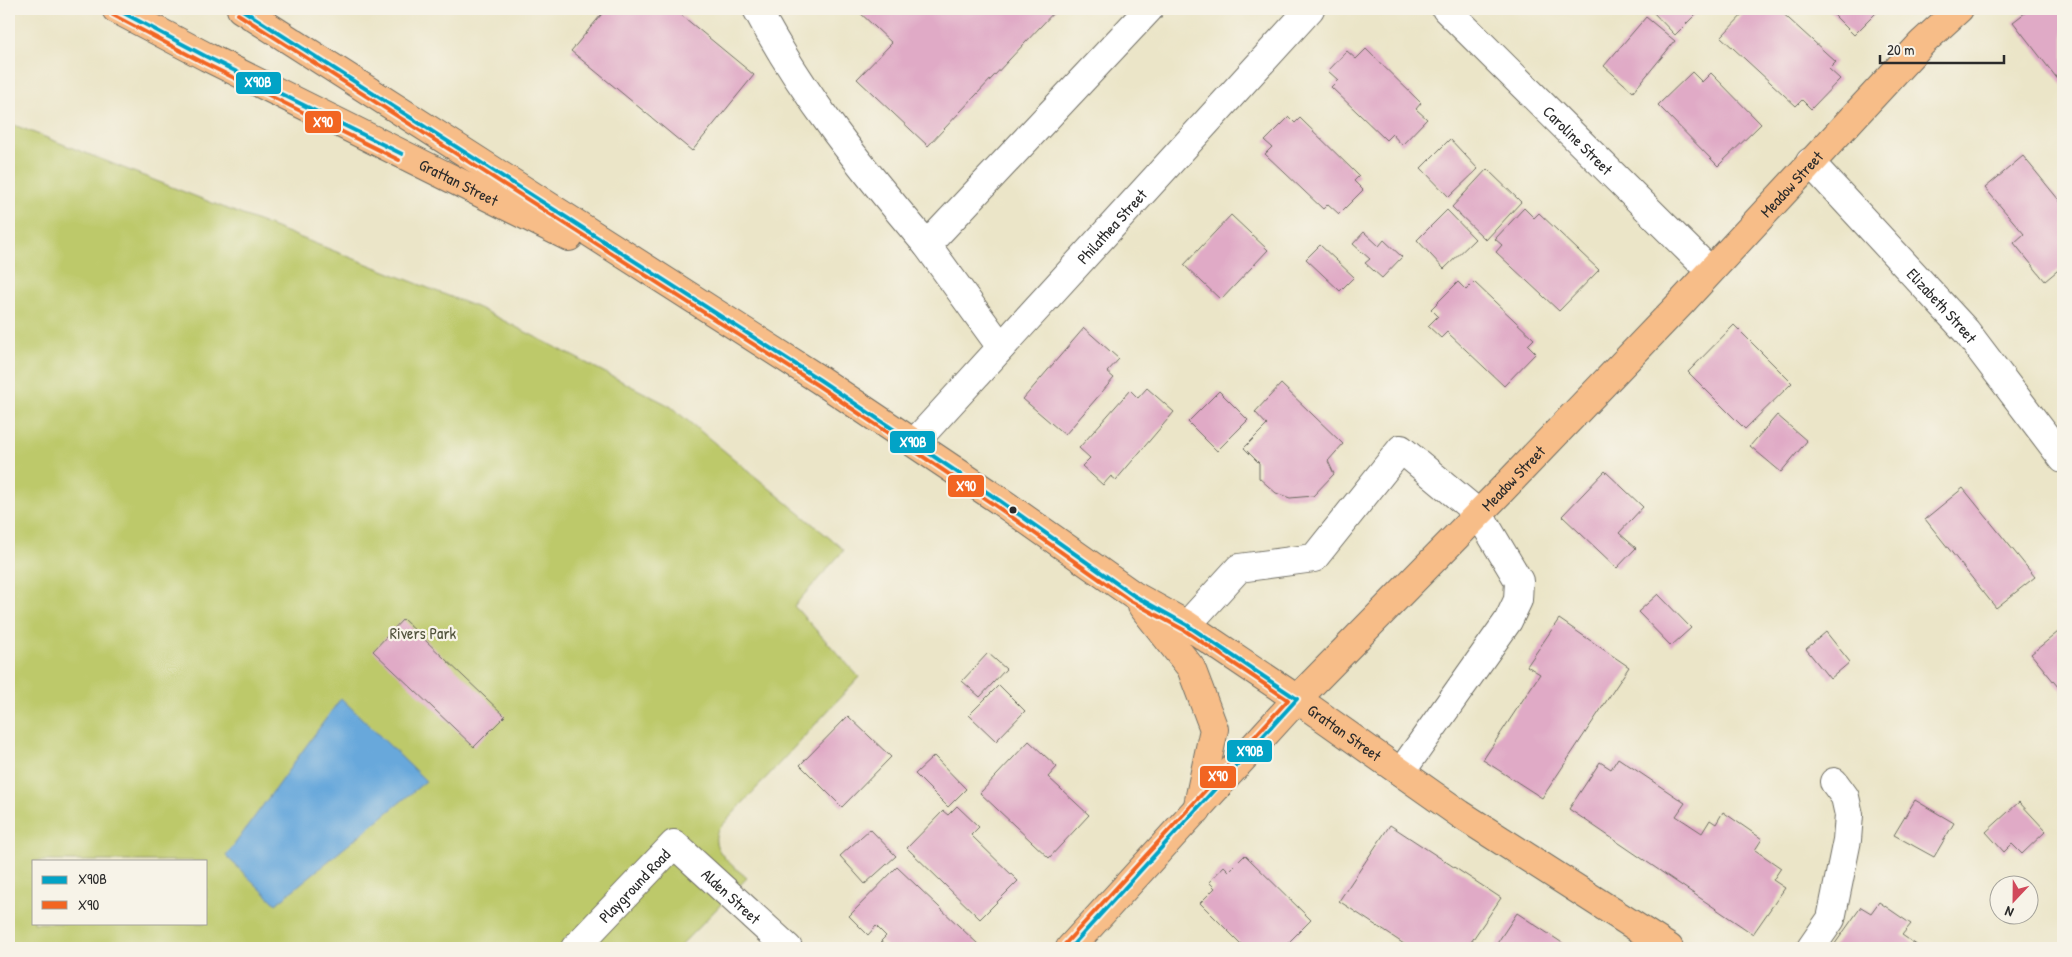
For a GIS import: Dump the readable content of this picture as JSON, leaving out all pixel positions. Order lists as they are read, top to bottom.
{
  "streets": {
    "main road": ["Grattan Street", "Meadow Street"],
    "street": [
      "Caroline Street",
      "Philathea Street",
      "Elizabeth Street",
      "Playground Road",
      "Alden Street"
    ]
  },
  "crossings": [
    ["Caroline Street", "Meadow Street"],
    ["Grattan Street", "Meadow Street"],
    ["Grattan Street", "Philathea Street"],
    ["Meadow Street", "Elizabeth Street"],
    ["Playground Road", "Alden Street"]
  ],
  "parks": ["Rivers Park"],
  "lines": ["transit line X90B", "transit line X90"],
  "legend": ["X90B", "X90"],
  "scale_bar": "20 m",
  "north": "bottom"
}
